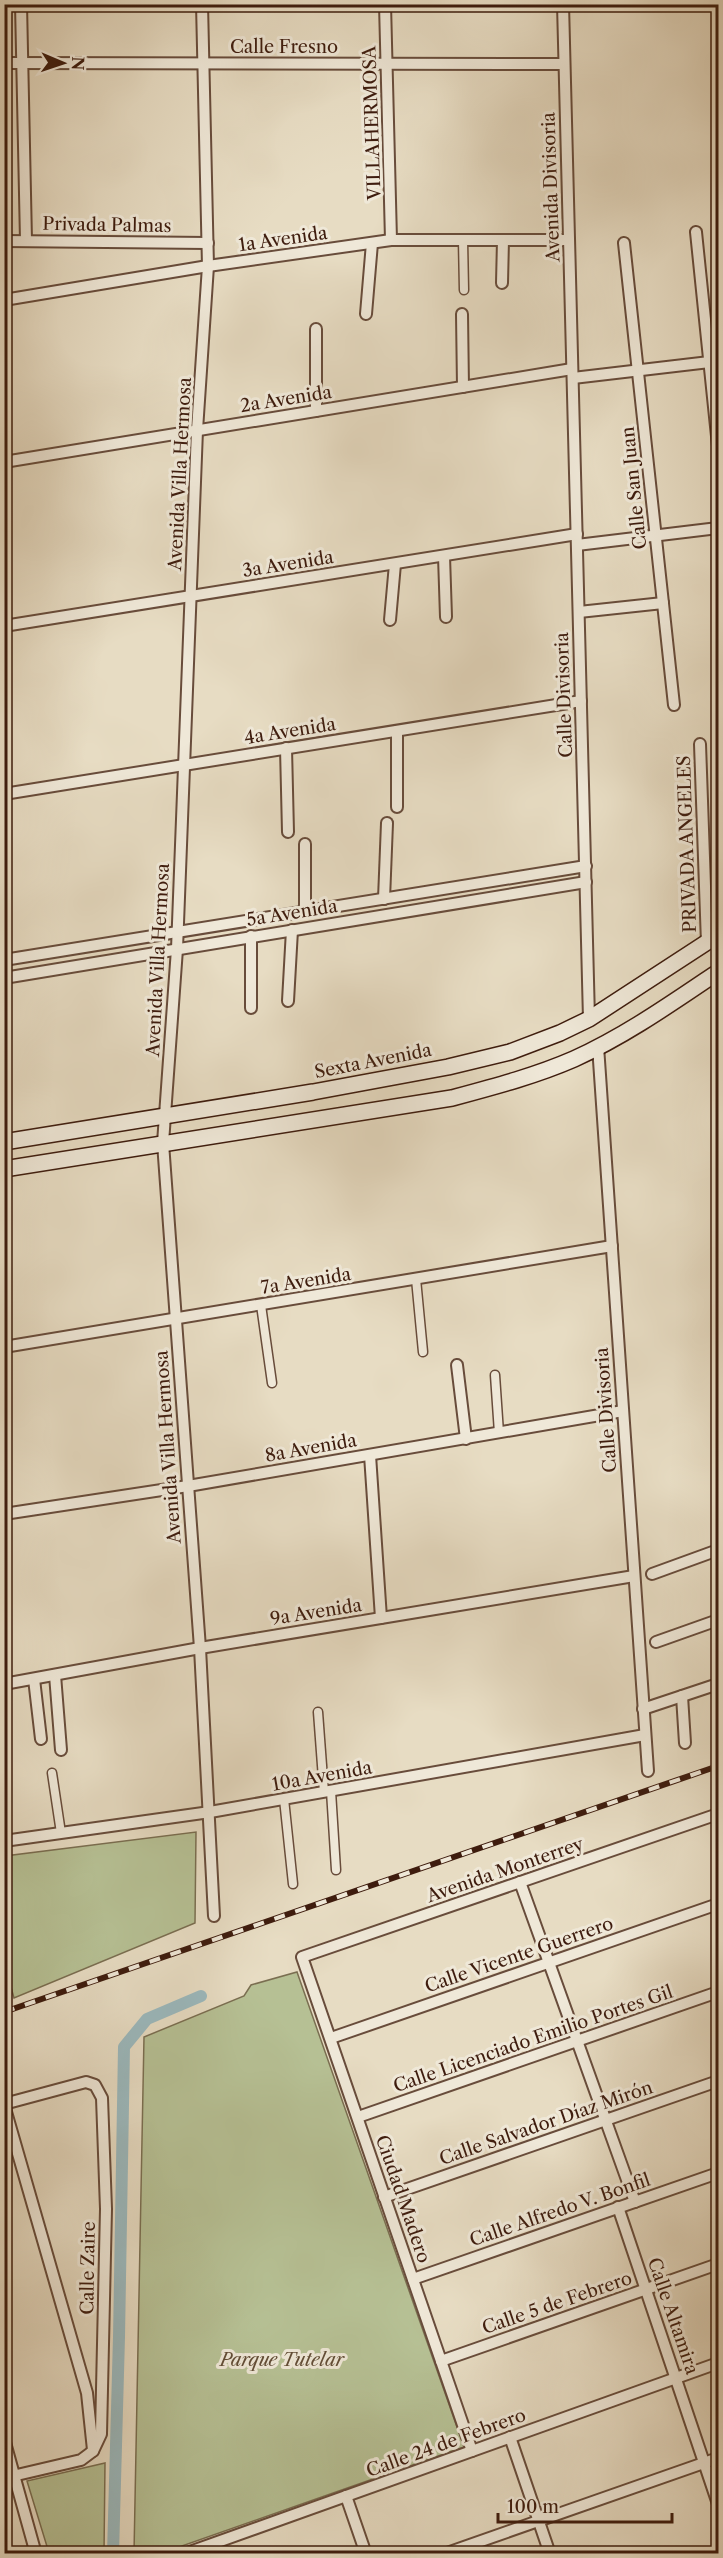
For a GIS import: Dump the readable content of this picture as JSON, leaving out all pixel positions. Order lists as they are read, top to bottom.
{
  "streets": {
    "main road": ["Sexta Avenida"],
    "street": [
      "Calle Fresno",
      "VILLAHERMOSA",
      "Avenida Divisoria",
      "Privada Palmas",
      "1a Avenida",
      "2a Avenida",
      "Avenida Villa Hermosa",
      "Calle San Juan",
      "3a Avenida",
      "Calle Divisoria",
      "4a Avenida",
      "PRIVADA ANGELES",
      "5a Avenida",
      "7a Avenida",
      "8a Avenida",
      "9a Avenida",
      "10a Avenida",
      "Avenida Monterrey",
      "Calle Vicente Guerrero",
      "Calle Licenciado Emilio Portes Gil",
      "Calle Salvador Díaz Mirón",
      "Ciudad Madero",
      "Calle Alfredo V. Bonfil",
      "Calle Zaire",
      "Calle 5 de Febrero",
      "Calle Altamira",
      "Calle 24 de Febrero"
    ]
  },
  "crossings": [
    ["Calle Fresno", "VILLAHERMOSA"],
    ["Calle Fresno", "Avenida Divisoria"],
    ["Calle Fresno", "Avenida Villa Hermosa"],
    ["VILLAHERMOSA", "1a Avenida"],
    ["Avenida Divisoria", "1a Avenida"],
    ["Avenida Divisoria", "2a Avenida"],
    ["Avenida Divisoria", "Calle Divisoria"],
    ["Privada Palmas", "Avenida Villa Hermosa"],
    ["1a Avenida", "Avenida Villa Hermosa"],
    ["2a Avenida", "Avenida Villa Hermosa"],
    ["2a Avenida", "Calle San Juan"],
    ["2a Avenida", "Calle Divisoria"],
    ["Avenida Villa Hermosa", "3a Avenida"],
    ["Avenida Villa Hermosa", "4a Avenida"],
    ["Avenida Villa Hermosa", "5a Avenida"],
    ["Avenida Villa Hermosa", "Sexta Avenida"],
    ["Avenida Villa Hermosa", "7a Avenida"],
    ["Avenida Villa Hermosa", "8a Avenida"],
    ["Avenida Villa Hermosa", "9a Avenida"],
    ["Avenida Villa Hermosa", "10a Avenida"],
    ["Calle San Juan", "3a Avenida"],
    ["3a Avenida", "Calle Divisoria"],
    ["Calle Divisoria", "4a Avenida"],
    ["Calle Divisoria", "5a Avenida"],
    ["Calle Divisoria", "Sexta Avenida"],
    ["Calle Divisoria", "7a Avenida"],
    ["Calle Divisoria", "8a Avenida"],
    ["Calle Divisoria", "9a Avenida"],
    ["Calle Divisoria", "10a Avenida"],
    ["PRIVADA ANGELES", "Sexta Avenida"],
    ["Avenida Monterrey", "Ciudad Madero"],
    ["Calle Vicente Guerrero", "Ciudad Madero"],
    ["Calle Licenciado Emilio Portes Gil", "Ciudad Madero"],
    ["Calle Salvador Díaz Mirón", "Ciudad Madero"],
    ["Ciudad Madero", "Calle Alfredo V. Bonfil"],
    ["Ciudad Madero", "Calle 5 de Febrero"],
    ["Ciudad Madero", "Calle 24 de Febrero"],
    ["Calle Alfredo V. Bonfil", "Calle Altamira"],
    ["Calle 5 de Febrero", "Calle Altamira"],
    ["Calle Altamira", "Calle 24 de Febrero"]
  ],
  "parks": ["Parque Tutelar"],
  "scale_bar": "100 m",
  "north": "right"
}
